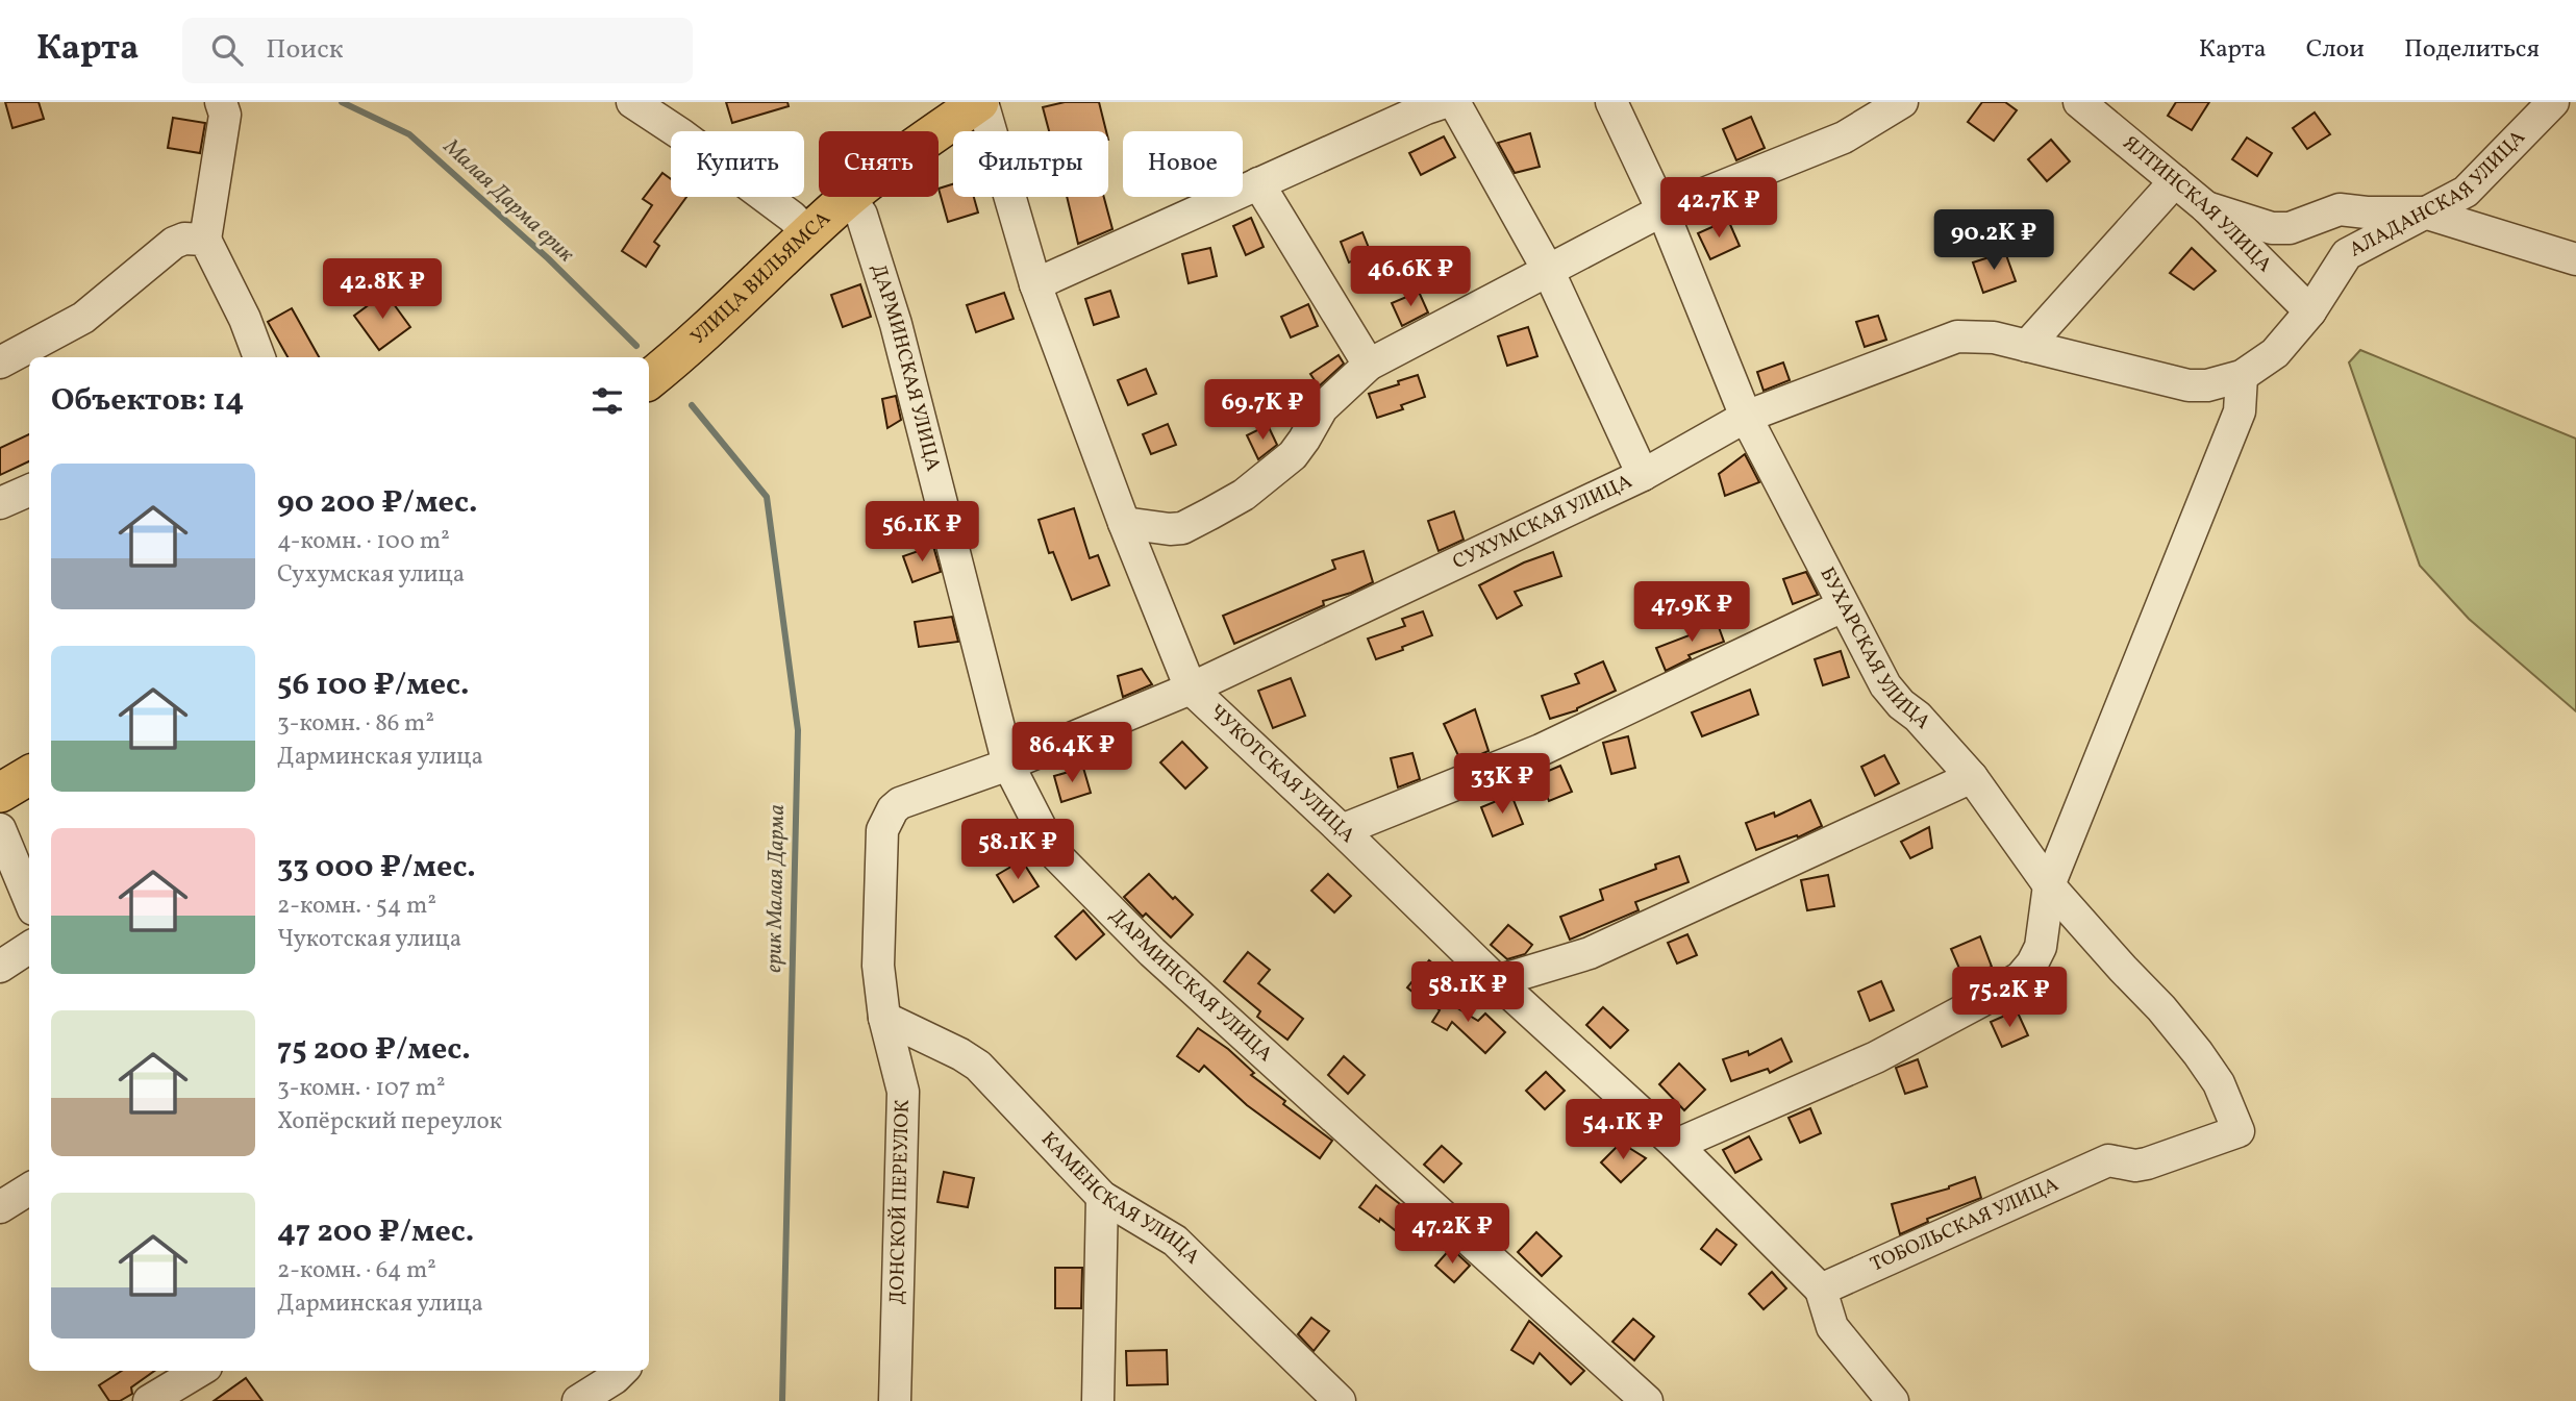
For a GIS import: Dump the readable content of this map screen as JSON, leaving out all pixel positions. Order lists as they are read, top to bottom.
{
  "streets": {
    "main road": ["УЛИЦА ВИЛЬЯМСА"],
    "street": [
      "АЛАДАНСКАЯ УЛИЦА",
      "ЯЛТИНСКАЯ УЛИЦА",
      "ДАРМИНСКАЯ УЛИЦА",
      "СУХУМСКАЯ УЛИЦА",
      "БУХАРСКАЯ УЛИЦА",
      "ЧУКОТСКАЯ УЛИЦА",
      "КАМЕНСКАЯ УЛИЦА",
      "ДОНСКОЙ ПЕРЕУЛОК",
      "ТОБОЛЬСКАЯ УЛИЦА"
    ]
  },
  "crossings": [
    ["АЛАДАНСКАЯ УЛИЦА", "ЯЛТИНСКАЯ УЛИЦА"],
    ["АЛАДАНСКАЯ УЛИЦА", "СУХУМСКАЯ УЛИЦА"],
    ["УЛИЦА ВИЛЬЯМСА", "ДАРМИНСКАЯ УЛИЦА"],
    ["УЛИЦА ВИЛЬЯМСА", "ЧУКОТСКАЯ УЛИЦА"],
    ["ДАРМИНСКАЯ УЛИЦА", "СУХУМСКАЯ УЛИЦА"],
    ["СУХУМСКАЯ УЛИЦА", "БУХАРСКАЯ УЛИЦА"],
    ["СУХУМСКАЯ УЛИЦА", "ЧУКОТСКАЯ УЛИЦА"],
    ["СУХУМСКАЯ УЛИЦА", "ДОНСКОЙ ПЕРЕУЛОК"],
    ["БУХАРСКАЯ УЛИЦА", "ТОБОЛЬСКАЯ УЛИЦА"],
    ["ЧУКОТСКАЯ УЛИЦА", "ТОБОЛЬСКАЯ УЛИЦА"],
    ["КАМЕНСКАЯ УЛИЦА", "ДОНСКОЙ ПЕРЕУЛОК"]
  ],
  "water": ["Малая Дарма ерик", "ерик Малая Дарма"],
  "page": {
    "header": "Карта",
    "search": "Поиск",
    "nav": ["Карта", "Слои", "Поделиться"],
    "chip": [
      "Купить",
      "Снять",
      "Фильтры",
      "Новое"
    ],
    "price": [
      "42.7K ₽",
      "90.2K ₽",
      "46.6K ₽",
      "42.8K ₽",
      "69.7K ₽",
      "56.1K ₽",
      "47.9K ₽",
      "86.4K ₽",
      "33K ₽",
      "58.1K ₽",
      "58.1K ₽",
      "75.2K ₽",
      "54.1K ₽",
      "47.2K ₽"
    ],
    "heading": "Объектов: 14",
    "list": [
      {
        "name": "90 200 ₽/мес.",
        "note": "4-комн. · 100 m² · Сухумская улица"
      },
      {
        "name": "56 100 ₽/мес.",
        "note": "3-комн. · 86 m² · Дарминская улица"
      },
      {
        "name": "33 000 ₽/мес.",
        "note": "2-комн. · 54 m² · Чукотская улица"
      },
      {
        "name": "75 200 ₽/мес.",
        "note": "3-комн. · 107 m² · Хопёрский переулок"
      },
      {
        "name": "47 200 ₽/мес.",
        "note": "2-комн. · 64 m² · Дарминская улица"
      }
    ]
  }
}
